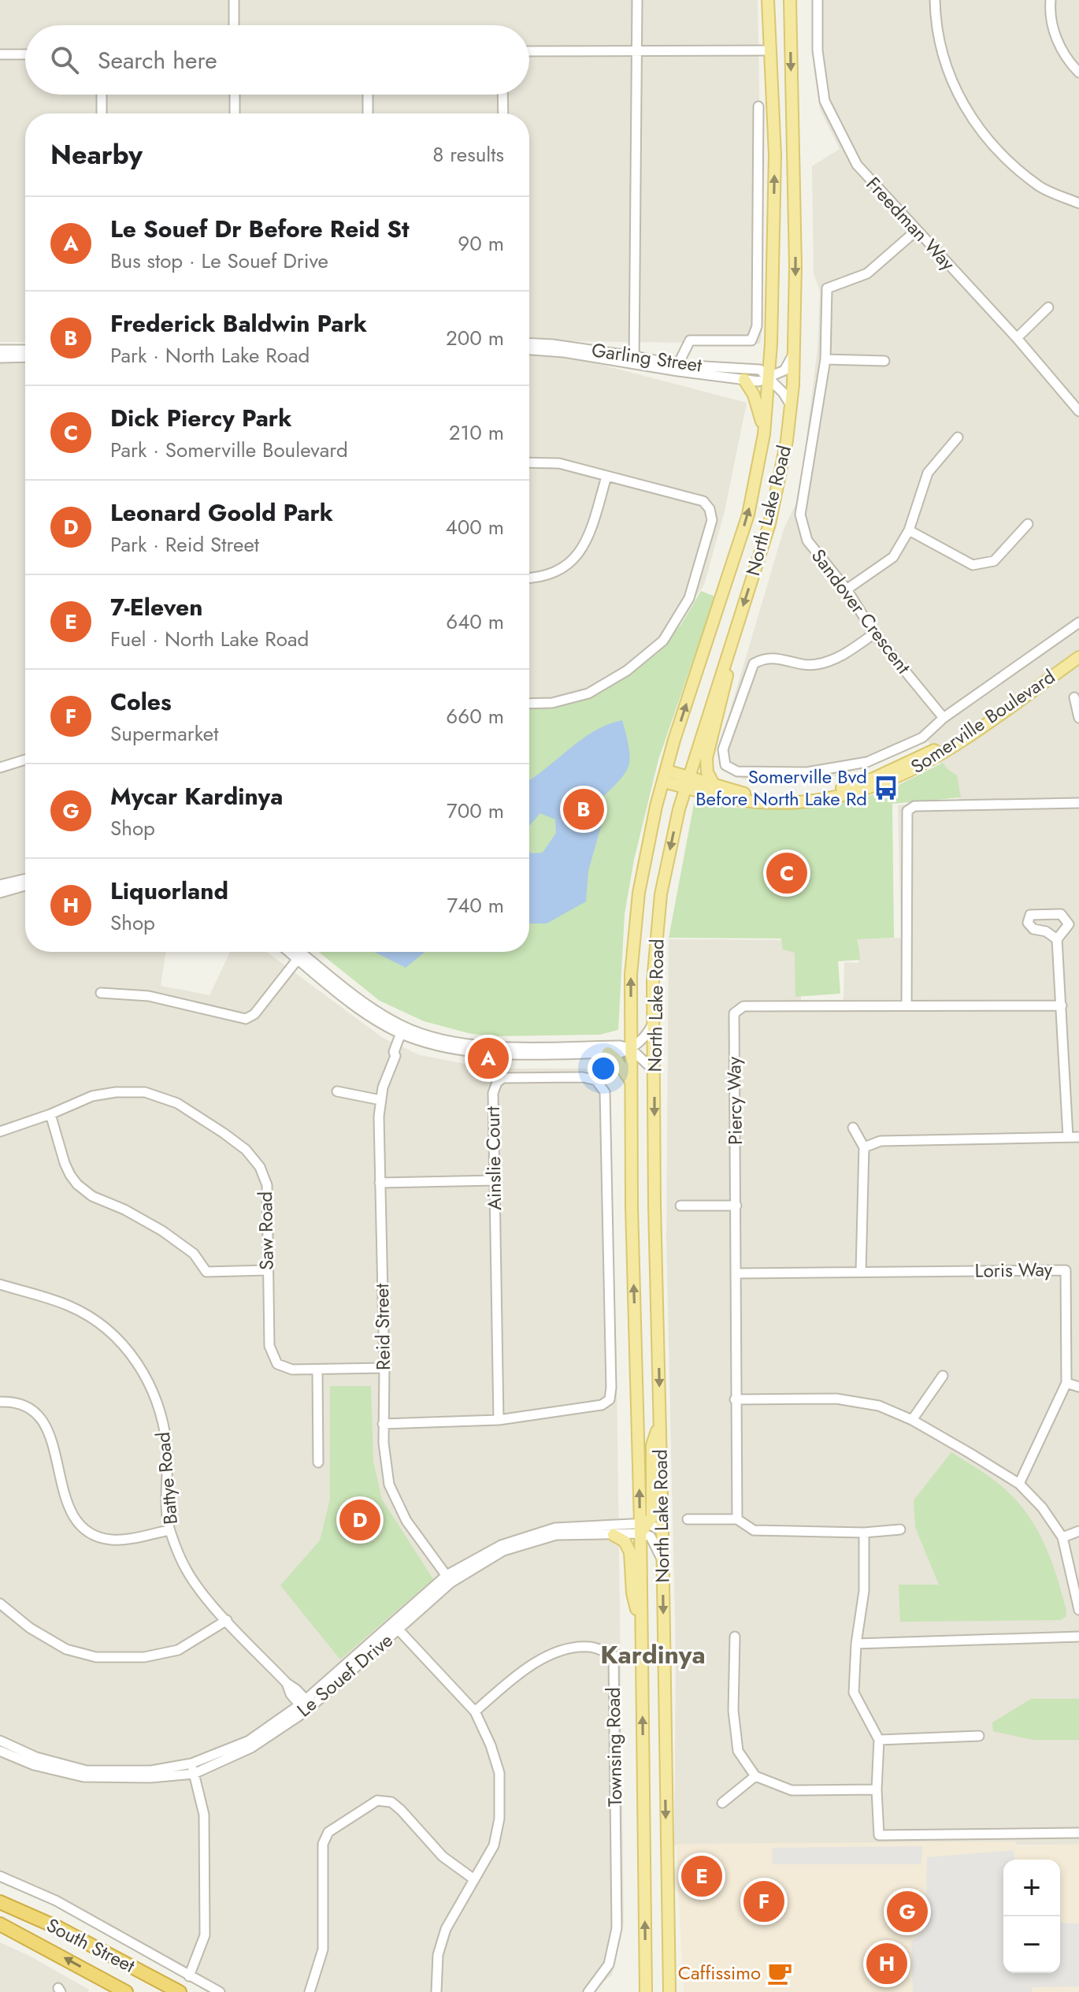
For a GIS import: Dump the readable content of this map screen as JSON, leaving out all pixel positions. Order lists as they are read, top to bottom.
{
  "streets": {
    "highway": ["South Street"],
    "main road": ["North Lake Road", "Somerville Boulevard"],
    "street": [
      "Freedman Way",
      "Garling Street",
      "Sandover Crescent",
      "Piercy Way",
      "Ainslie Court",
      "Saw Road",
      "Loris Way",
      "Reid Street",
      "Battye Road",
      "Le Souef Drive",
      "Townsing Road"
    ]
  },
  "crossings": [
    ["Freedman Way", "Sandover Crescent"],
    ["Garling Street", "North Lake Road"],
    ["North Lake Road", "Somerville Boulevard"],
    ["North Lake Road", "Le Souef Drive"],
    ["Piercy Way", "Loris Way"],
    ["Saw Road", "Reid Street"],
    ["Reid Street", "Le Souef Drive"],
    ["Battye Road", "Le Souef Drive"]
  ],
  "districts": ["Kardinya"],
  "places": {
    "bus stop": ["Somerville Bvd Before North Lake Rd"],
    "cafe": ["Caffissimo"]
  },
  "page": {
    "search": "Search here",
    "heading": ["Nearby", "8 results"],
    "list": [
      {
        "mark": "A",
        "name": "Le Souef Dr Before Reid St",
        "note": "Bus stop · Le Souef Drive",
        "value": "90 m"
      },
      {
        "mark": "B",
        "name": "Frederick Baldwin Park",
        "note": "Park · North Lake Road",
        "value": "200 m"
      },
      {
        "mark": "C",
        "name": "Dick Piercy Park",
        "note": "Park · Somerville Boulevard",
        "value": "210 m"
      },
      {
        "mark": "D",
        "name": "Leonard Goold Park",
        "note": "Park · Reid Street",
        "value": "400 m"
      },
      {
        "mark": "E",
        "name": "7-Eleven",
        "note": "Fuel · North Lake Road",
        "value": "640 m"
      },
      {
        "mark": "F",
        "name": "Coles",
        "note": "Supermarket",
        "value": "660 m"
      },
      {
        "mark": "G",
        "name": "Mycar Kardinya",
        "note": "Shop",
        "value": "700 m"
      },
      {
        "mark": "H",
        "name": "Liquorland",
        "note": "Shop",
        "value": "740 m"
      }
    ],
    "pins": [
      "B",
      "C",
      "A",
      "D",
      "E",
      "F",
      "G",
      "H"
    ],
    "map_buttons": ["+", "−"]
  }
}
